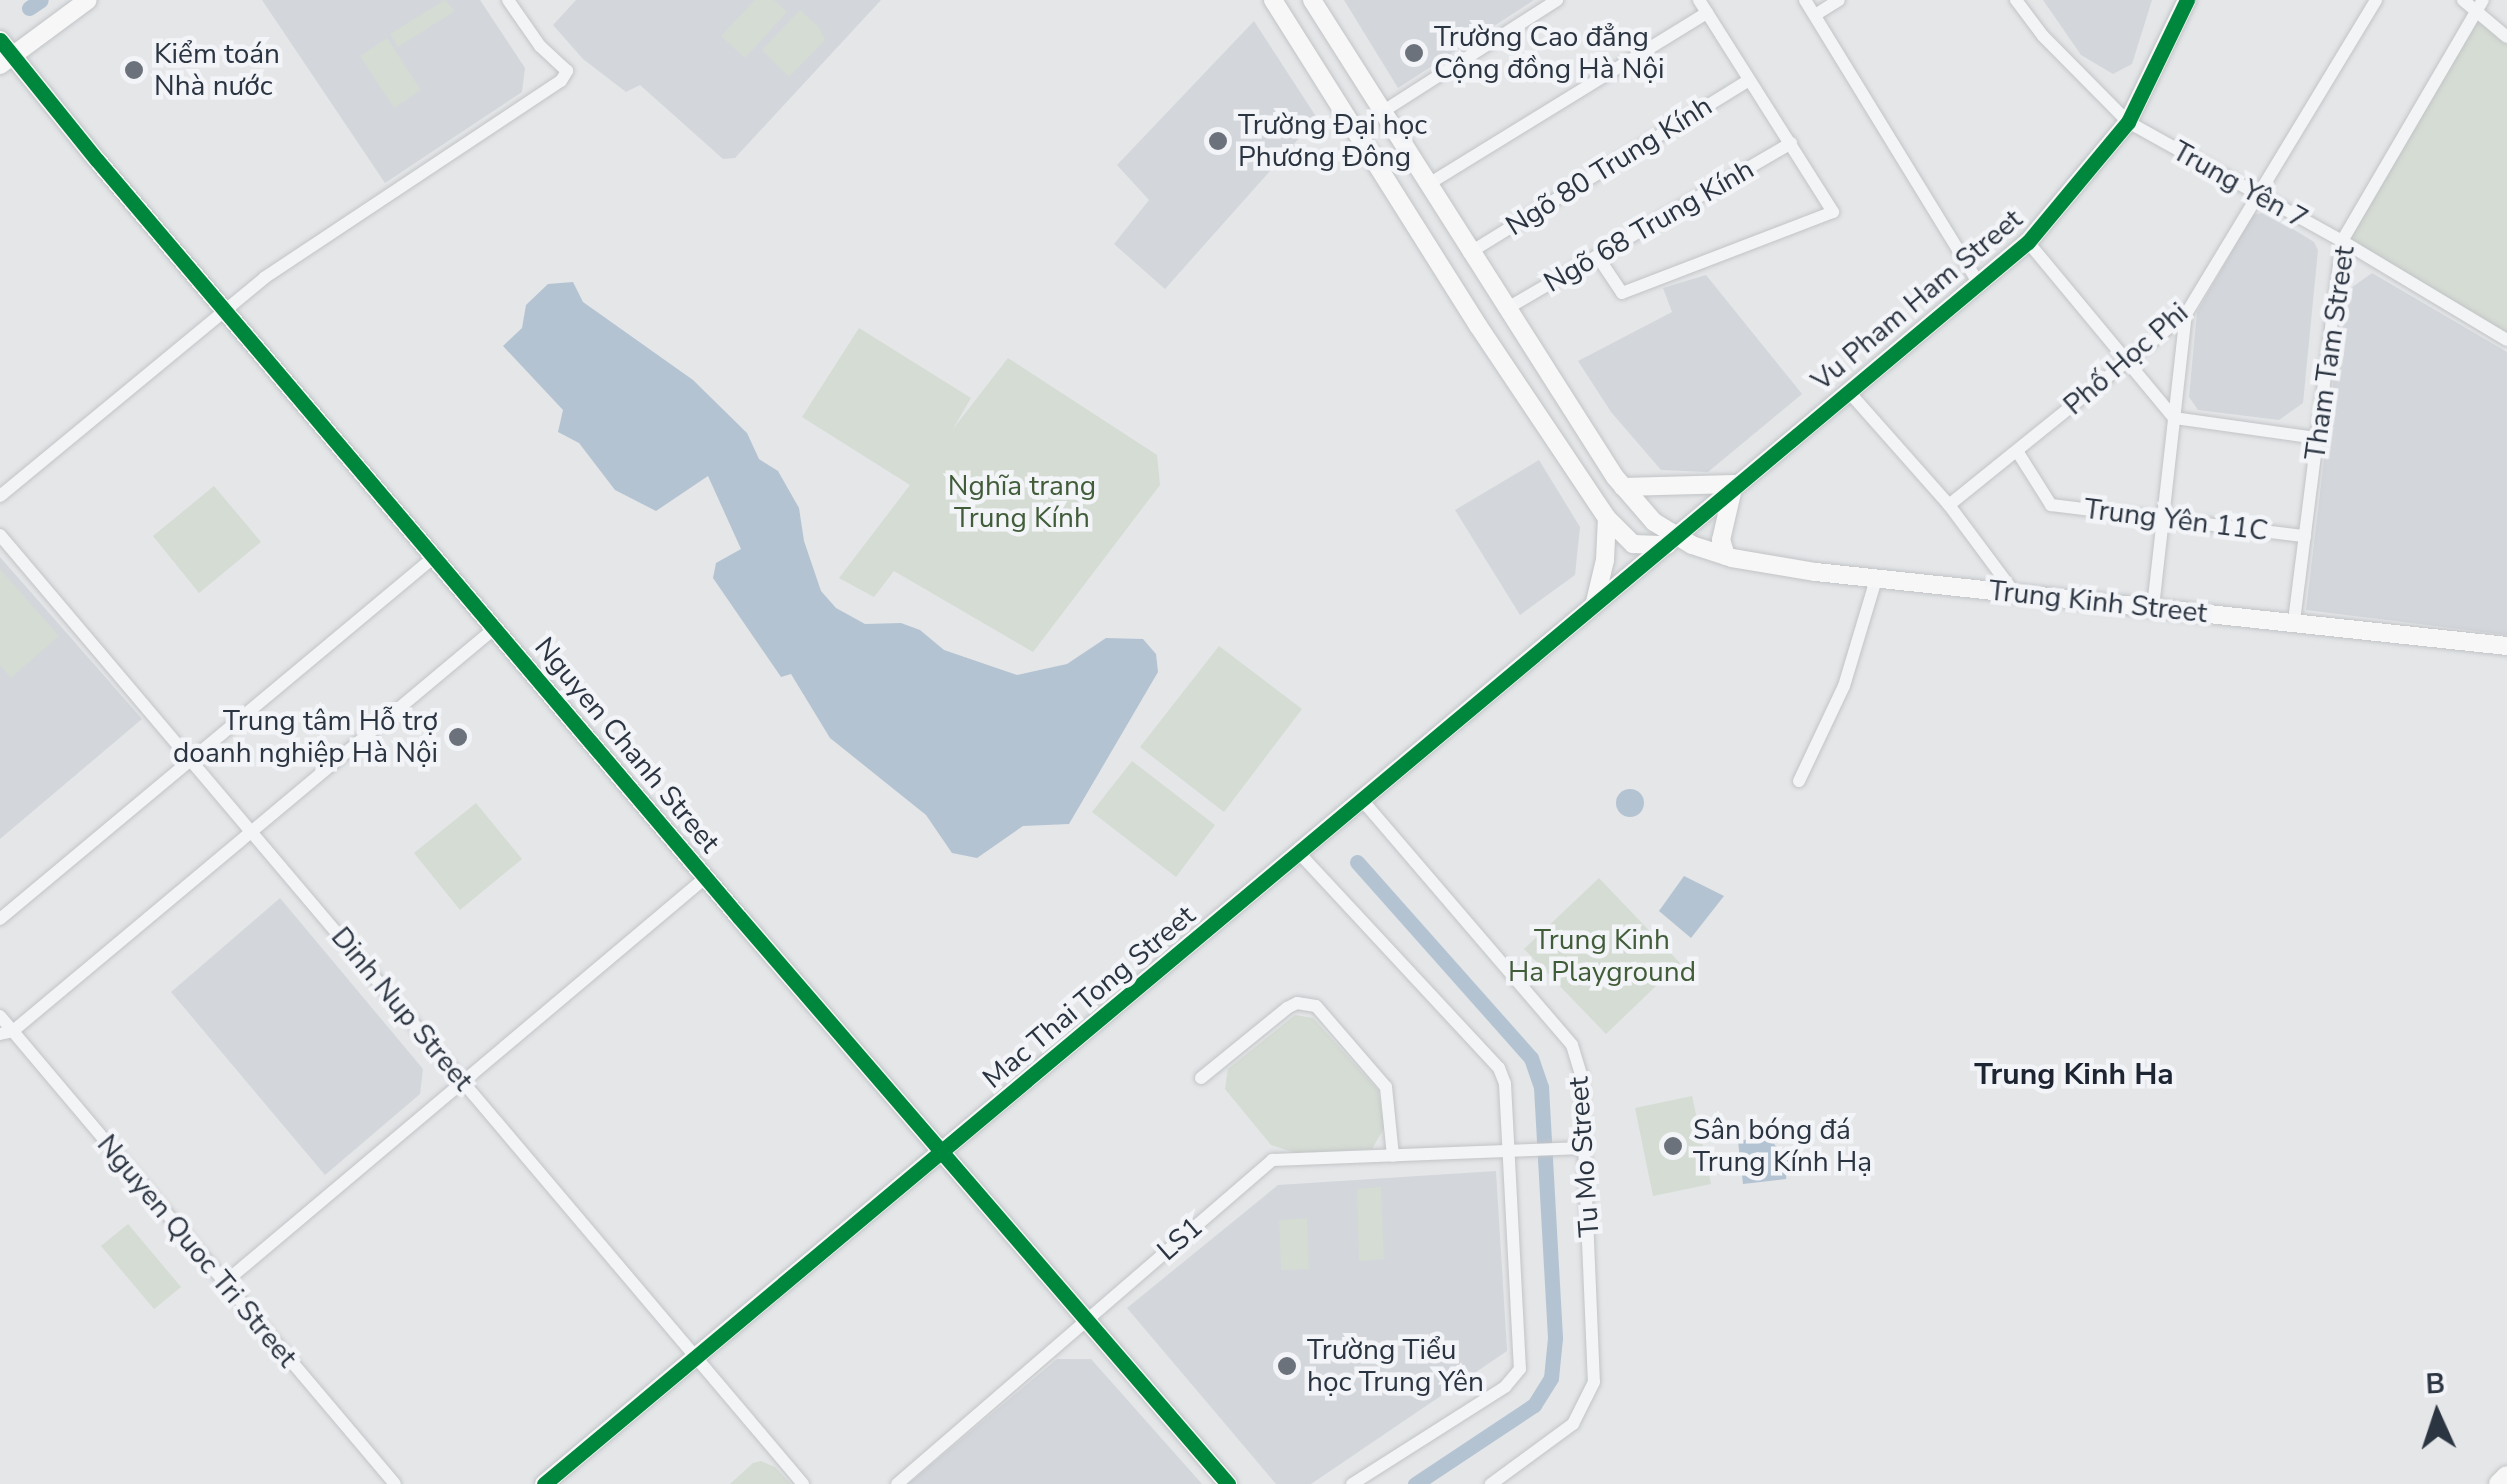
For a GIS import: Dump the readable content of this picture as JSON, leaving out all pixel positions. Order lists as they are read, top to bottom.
{
  "streets": {
    "street": [
      "Ngõ 80 Trung Kính",
      "Trung Yên 7",
      "Ngõ 68 Trung Kính",
      "Vu Pham Ham Street",
      "Tham Tam Street",
      "Phố Học Phi",
      "Trung Yên 11C",
      "Trung Kinh Street",
      "Nguyen Chanh Street",
      "Mac Thai Tong Street",
      "Dinh Nup Street",
      "Tu Mo Street",
      "LS1",
      "Nguyen Quoc Tri Street"
    ]
  },
  "crossings": [
    ["Trung Yên 7", "Vu Pham Ham Street"],
    ["Trung Yên 7", "Tham Tam Street"],
    ["Trung Yên 7", "Phố Học Phi"],
    ["Vu Pham Ham Street", "Trung Kinh Street"],
    ["Vu Pham Ham Street", "Mac Thai Tong Street"],
    ["Tham Tam Street", "Trung Yên 11C"],
    ["Tham Tam Street", "Trung Kinh Street"],
    ["Phố Học Phi", "Trung Yên 11C"],
    ["Trung Kinh Street", "Mac Thai Tong Street"],
    ["Nguyen Chanh Street", "Mac Thai Tong Street"],
    ["Nguyen Chanh Street", "LS1"],
    ["Mac Thai Tong Street", "Dinh Nup Street"],
    ["Mac Thai Tong Street", "Tu Mo Street"],
    ["Tu Mo Street", "LS1"]
  ],
  "districts": ["Trung Kinh Ha"],
  "parks": ["Nghĩa trang Trung Kính", "Trung Kinh Ha Playground"],
  "places": [
    "Trường Cao đẳng Cộng đồng Hà Nội",
    "Kiểm toán Nhà nước",
    "Trường Đại học Phương Đông",
    "Trung tâm Hỗ trợ doanh nghiệp Hà Nội",
    "Sân bóng đá Trung Kính Hạ",
    "Trường Tiểu học Trung Yên"
  ],
  "north": "top"
}
